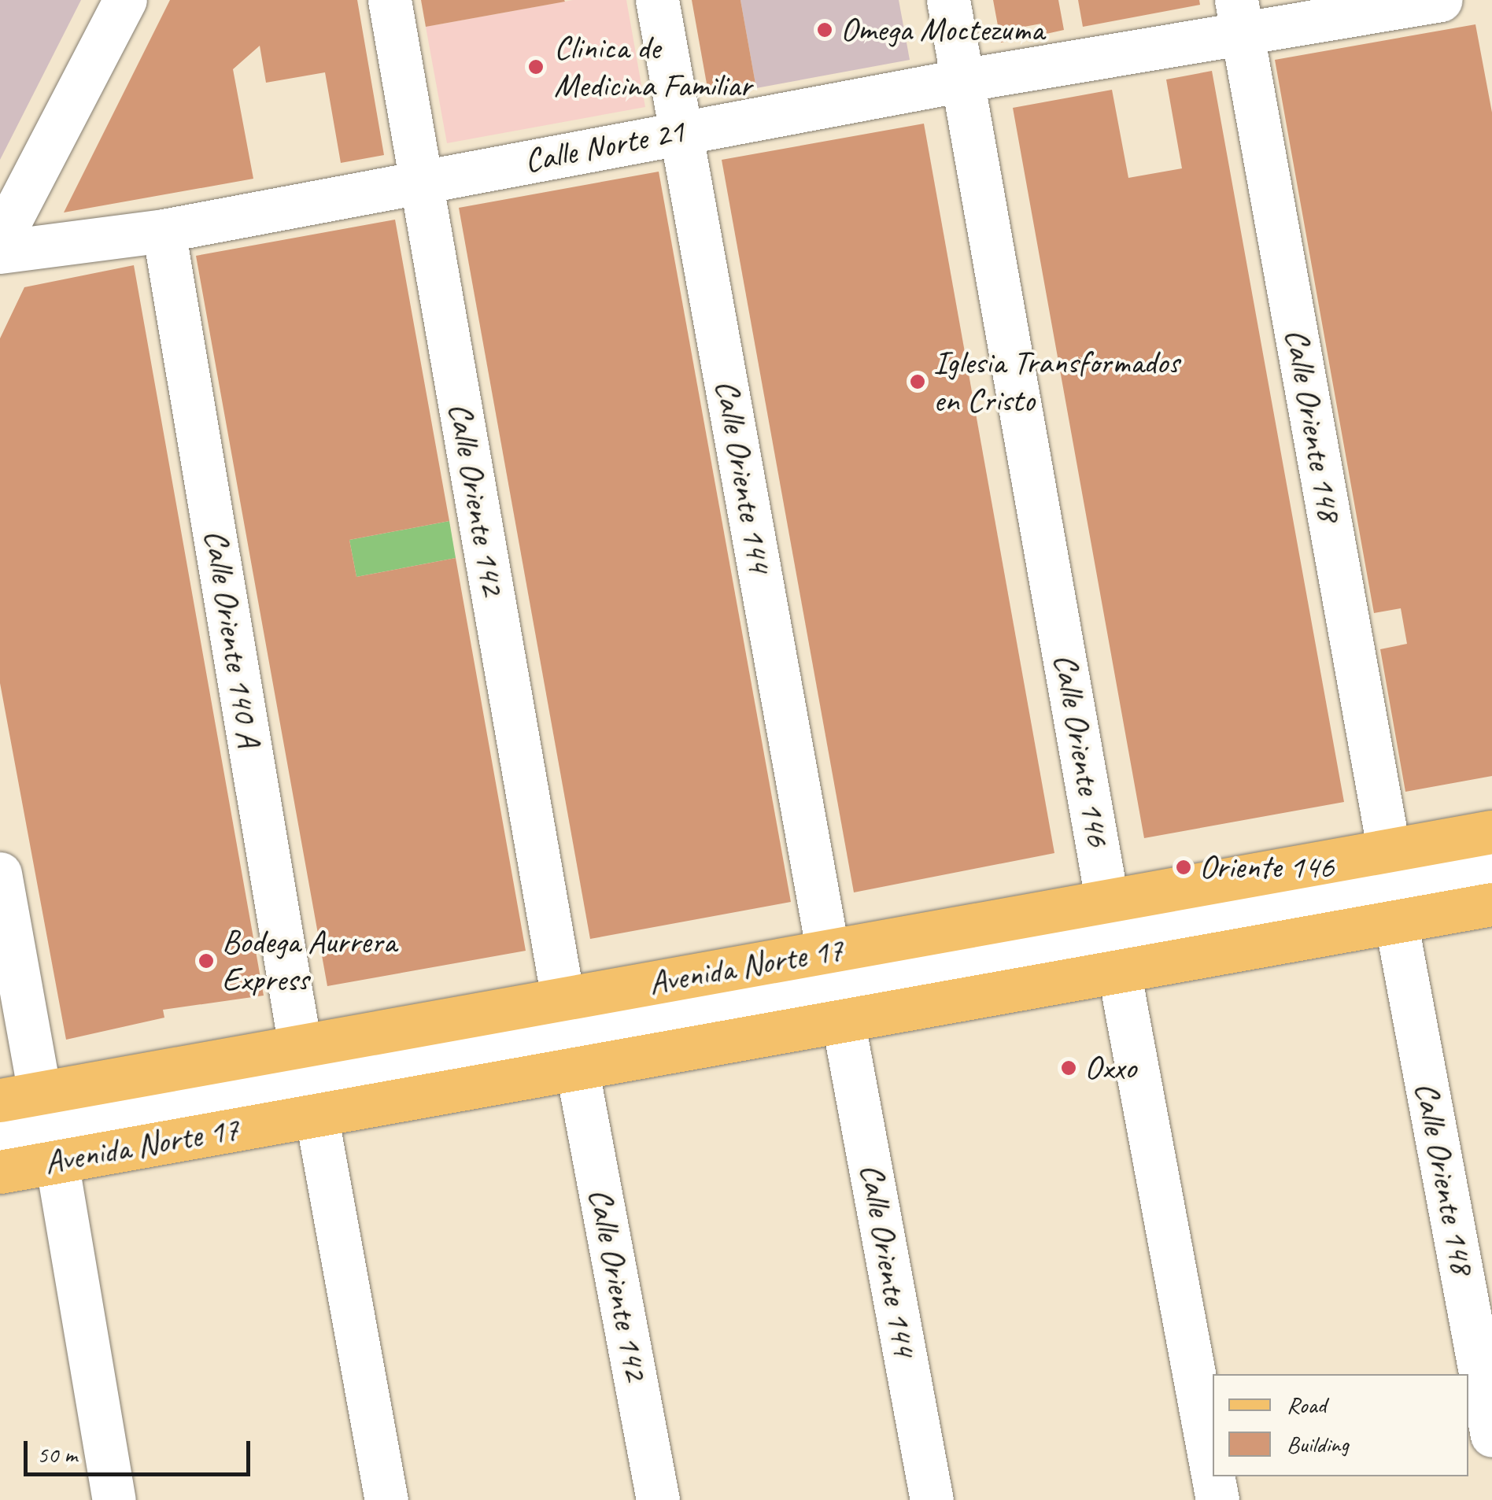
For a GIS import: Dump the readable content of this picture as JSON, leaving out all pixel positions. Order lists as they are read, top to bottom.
{
  "streets": {
    "main road": ["Avenida Norte 17"],
    "street": [
      "Calle Norte 21",
      "Calle Oriente 148",
      "Calle Oriente 144",
      "Calle Oriente 142",
      "Calle Oriente 140 A",
      "Calle Oriente 146"
    ]
  },
  "crossings": [
    ["Calle Norte 21", "Calle Oriente 148"],
    ["Calle Norte 21", "Calle Oriente 144"],
    ["Calle Norte 21", "Calle Oriente 142"],
    ["Calle Norte 21", "Calle Oriente 140 A"],
    ["Calle Norte 21", "Calle Oriente 146"],
    ["Calle Oriente 148", "Avenida Norte 17"],
    ["Calle Oriente 144", "Avenida Norte 17"],
    ["Calle Oriente 142", "Avenida Norte 17"],
    ["Calle Oriente 140 A", "Avenida Norte 17"],
    ["Calle Oriente 146", "Avenida Norte 17"]
  ],
  "places": [
    "Omega Moctezuma",
    "Clinica de Medicina Familiar",
    "Iglesia Transformados en Cristo",
    "Oriente 146",
    "Bodega Aurrera Express",
    "Oxxo"
  ],
  "legend": ["Road", "Building"],
  "scale_bar": "50 m"
}
